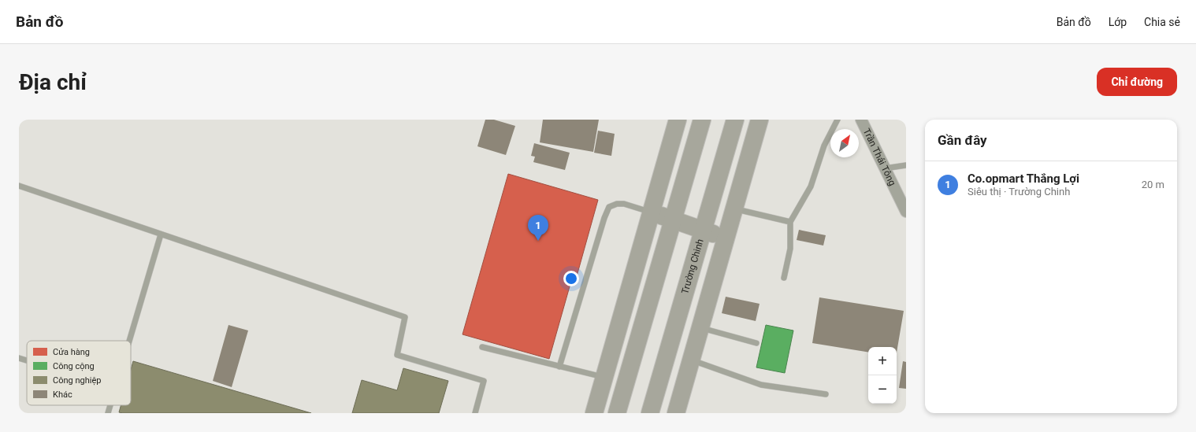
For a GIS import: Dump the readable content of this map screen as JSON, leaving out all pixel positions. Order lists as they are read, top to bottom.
{
  "streets": {
    "main road": ["Trường Chinh"],
    "street": ["Trần Thái Tông"]
  },
  "legend": [
    "Cửa hàng",
    "Công cộng",
    "Công nghiệp",
    "Khác"
  ],
  "north": "top right",
  "page": {
    "header": "Bản đồ",
    "nav": ["Bản đồ", "Lớp", "Chia sẻ"],
    "buttons": "Chỉ đường",
    "title": "Địa chỉ",
    "heading": "Gần đây",
    "list": [
      {
        "mark": "1",
        "name": "Co.opmart Thắng Lợi",
        "note": "Siêu thị · Trường Chinh",
        "value": "20 m"
      }
    ],
    "pins": "1",
    "map_buttons": ["+", "−"]
  }
}
